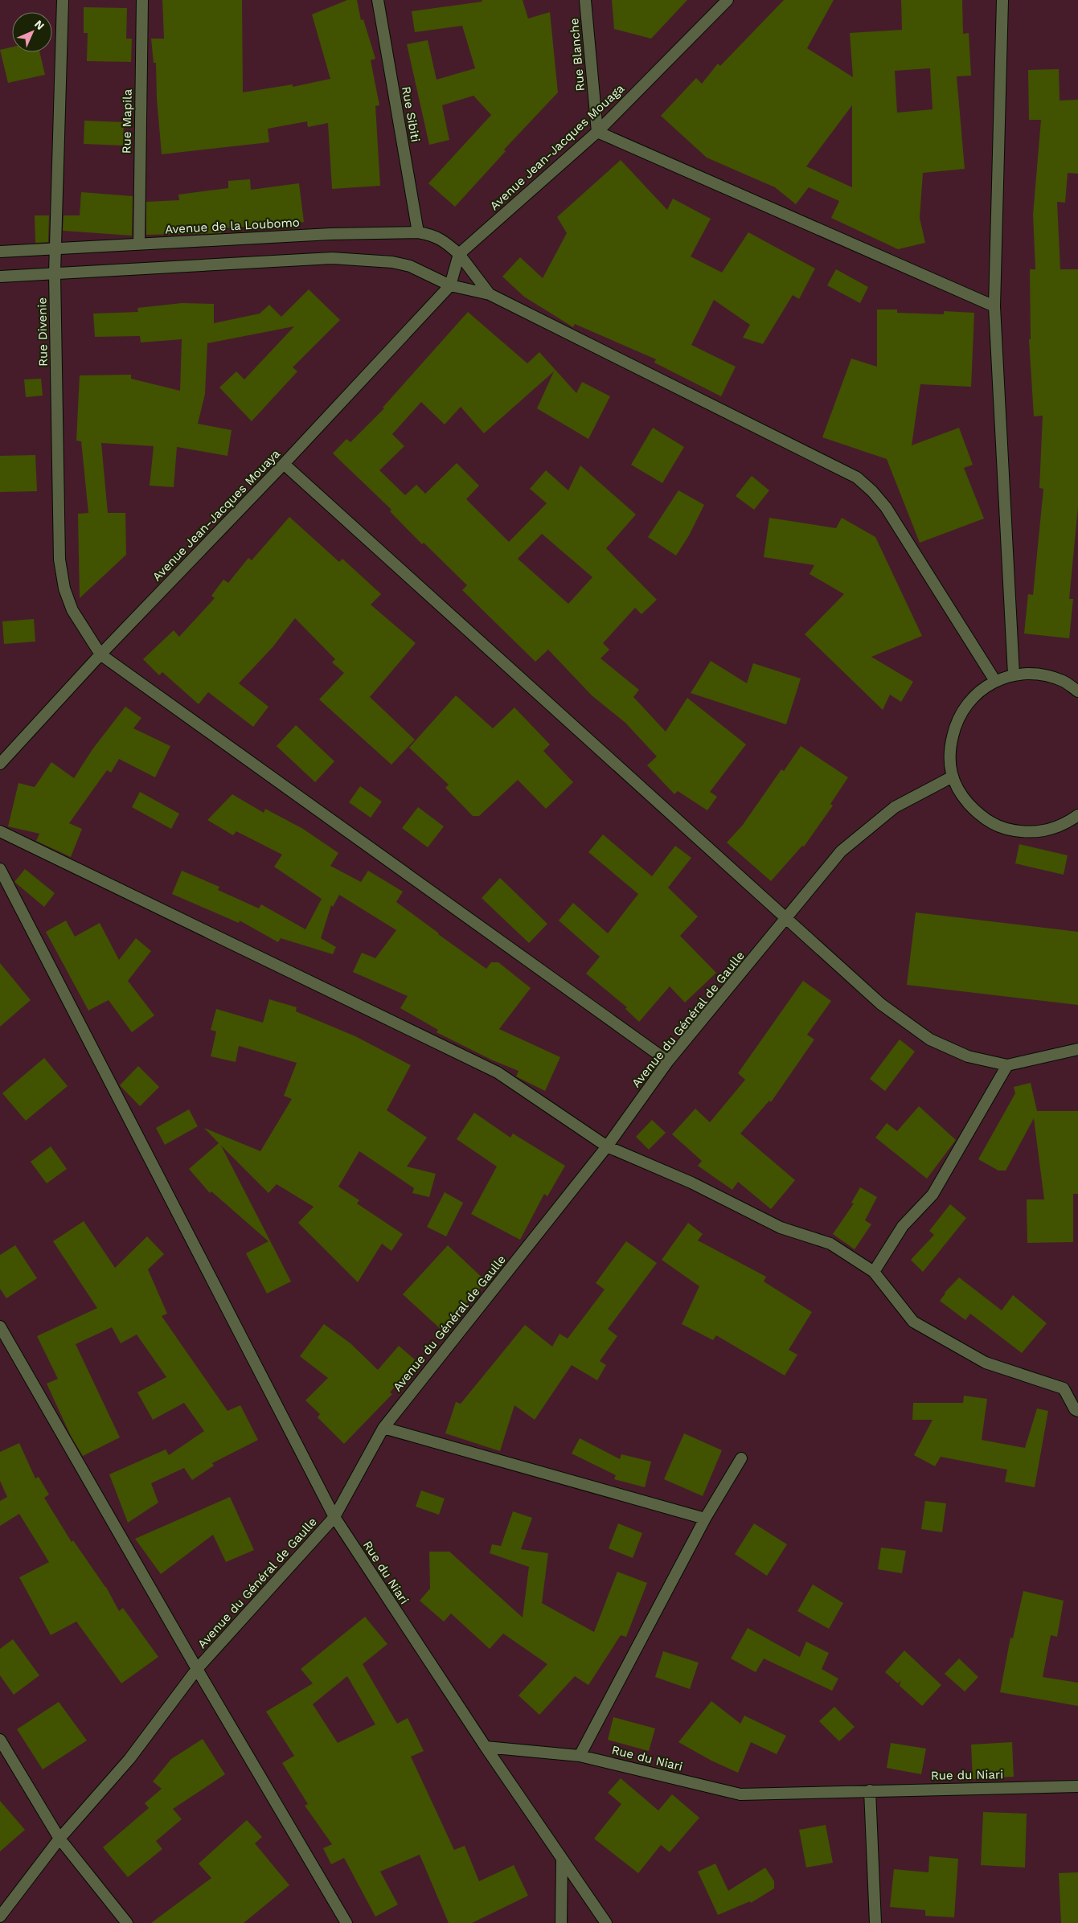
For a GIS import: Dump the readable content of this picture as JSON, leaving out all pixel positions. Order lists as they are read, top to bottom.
{
  "streets": {
    "street": [
      "Rue Blanche",
      "Rue Sibiti",
      "Rue Mapila",
      "Avenue Jean-Jacques Mouaga",
      "Avenue de la Loubomo",
      "Rue Divenie",
      "Avenue Jean-Jacques Mouaya",
      "Avenue du Général de Gaulle",
      "Rue du Niari"
    ]
  },
  "crossings": [
    ["Rue Blanche", "Avenue Jean-Jacques Mouaga"],
    ["Rue Sibiti", "Avenue de la Loubomo"],
    ["Rue Mapila", "Avenue de la Loubomo"],
    ["Avenue Jean-Jacques Mouaga", "Avenue de la Loubomo"],
    ["Avenue de la Loubomo", "Rue Divenie"],
    ["Rue Divenie", "Avenue Jean-Jacques Mouaya"],
    ["Avenue du Général de Gaulle", "Rue du Niari"]
  ],
  "north": "top right"
}
